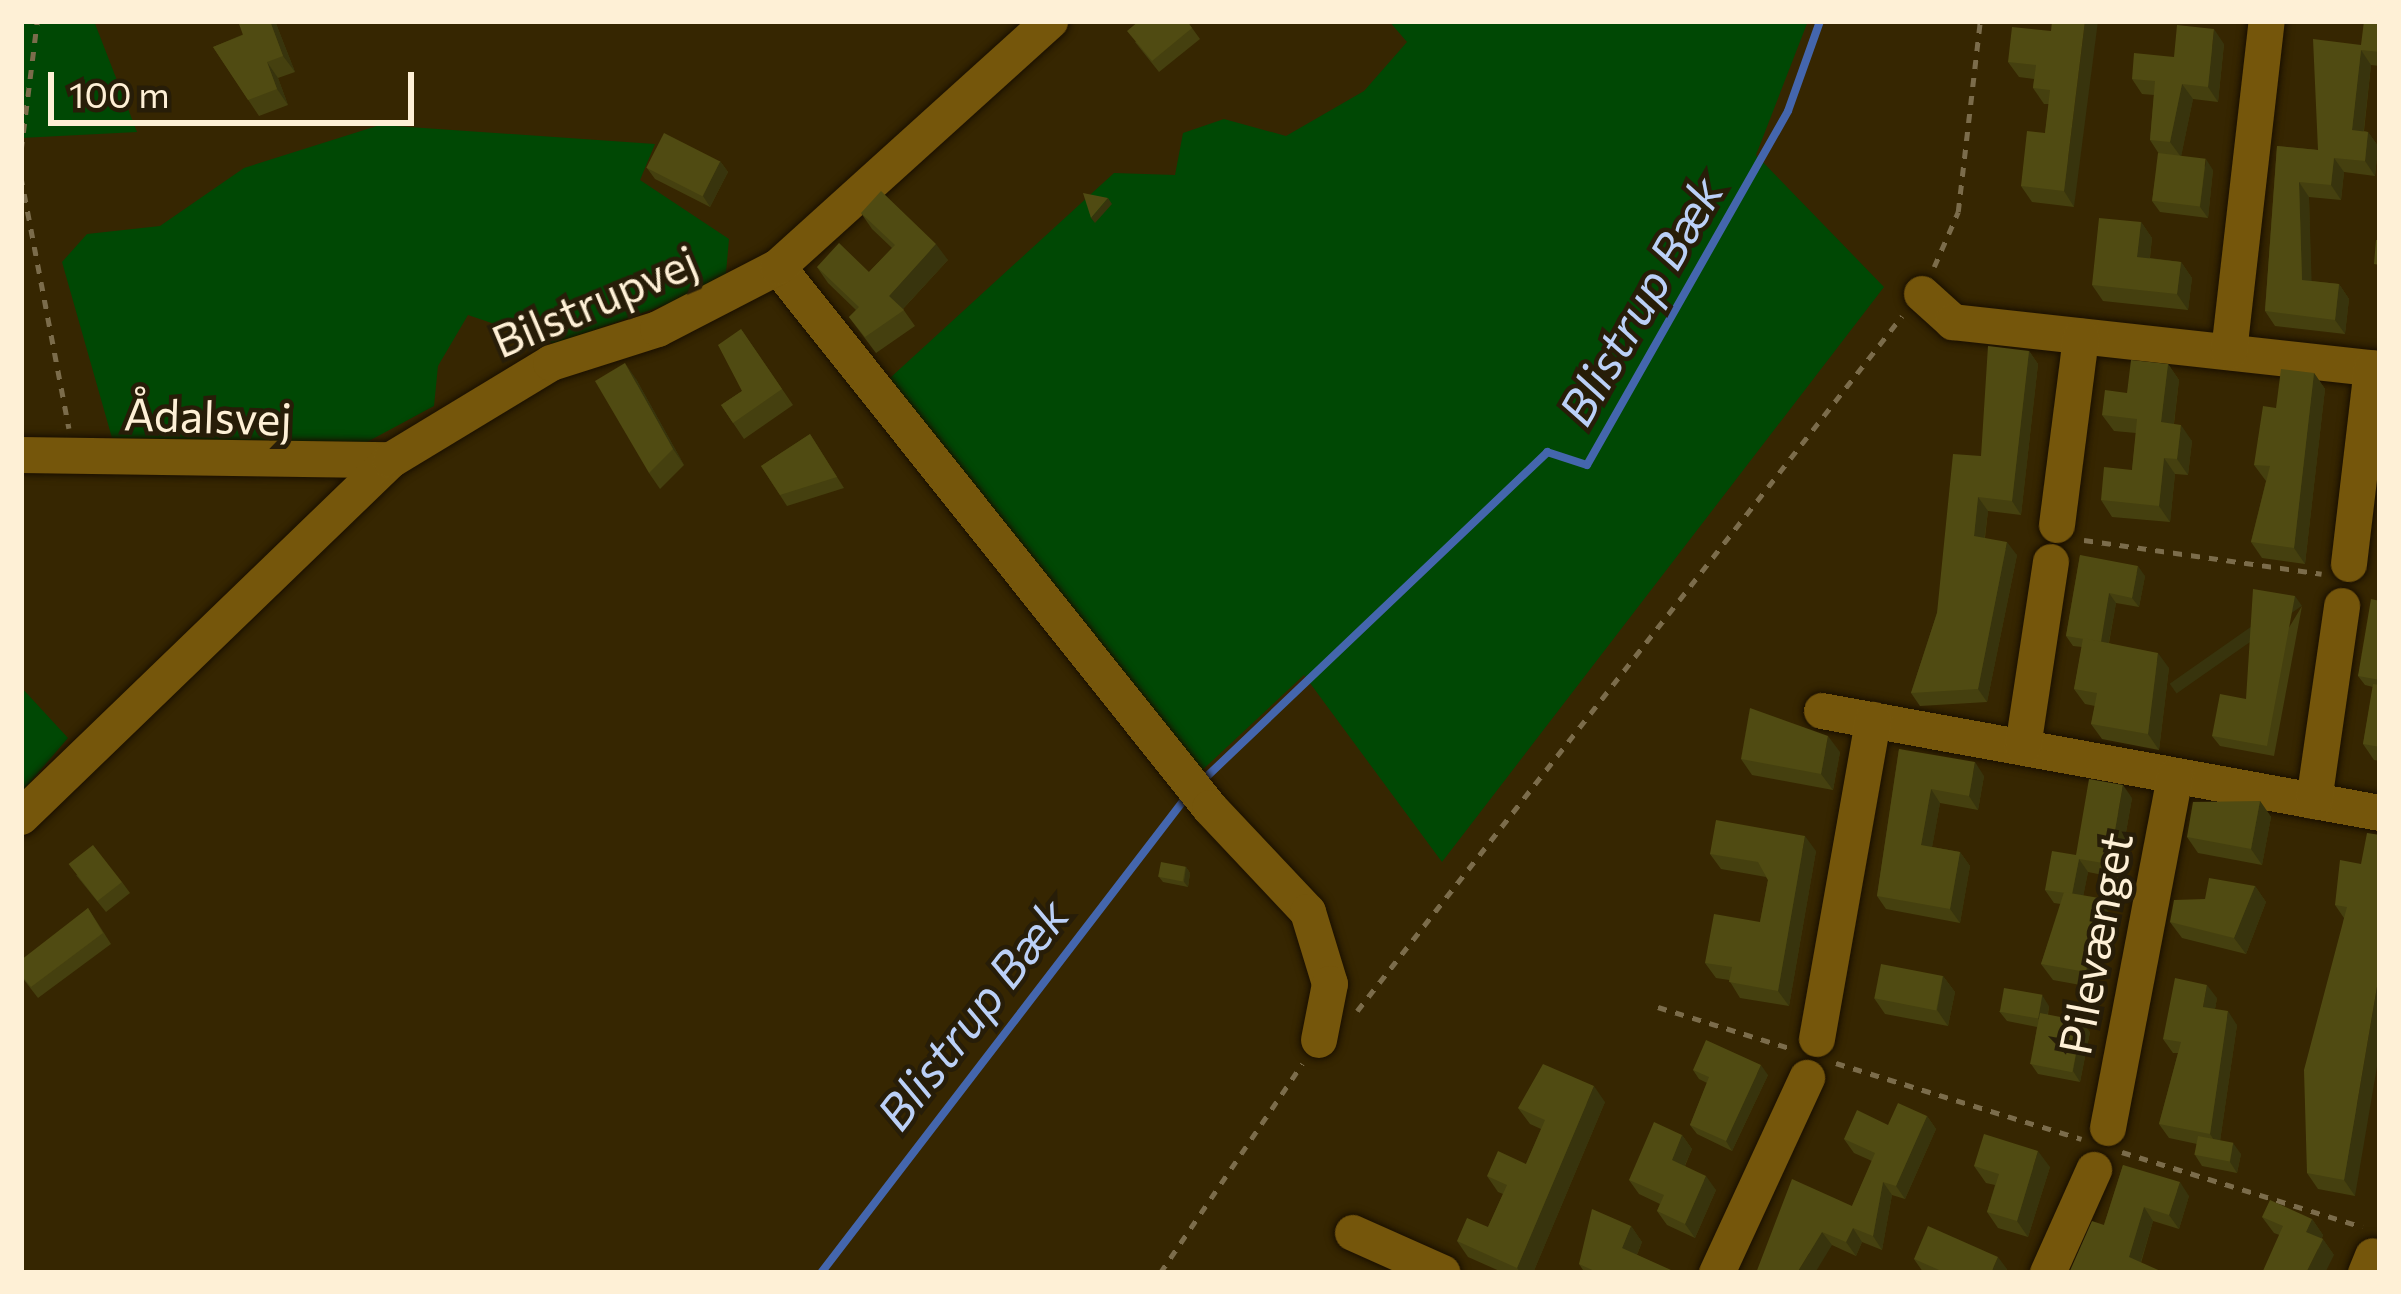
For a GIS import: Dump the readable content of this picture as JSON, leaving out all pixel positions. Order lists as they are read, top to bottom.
{
  "streets": {
    "street": ["Bilstrupvej", "Ådalsvej", "Pilevænget"]
  },
  "crossings": [
    ["Bilstrupvej", "Ådalsvej"]
  ],
  "water": ["Blistrup Bæk"],
  "scale_bar": "100 m"
}
